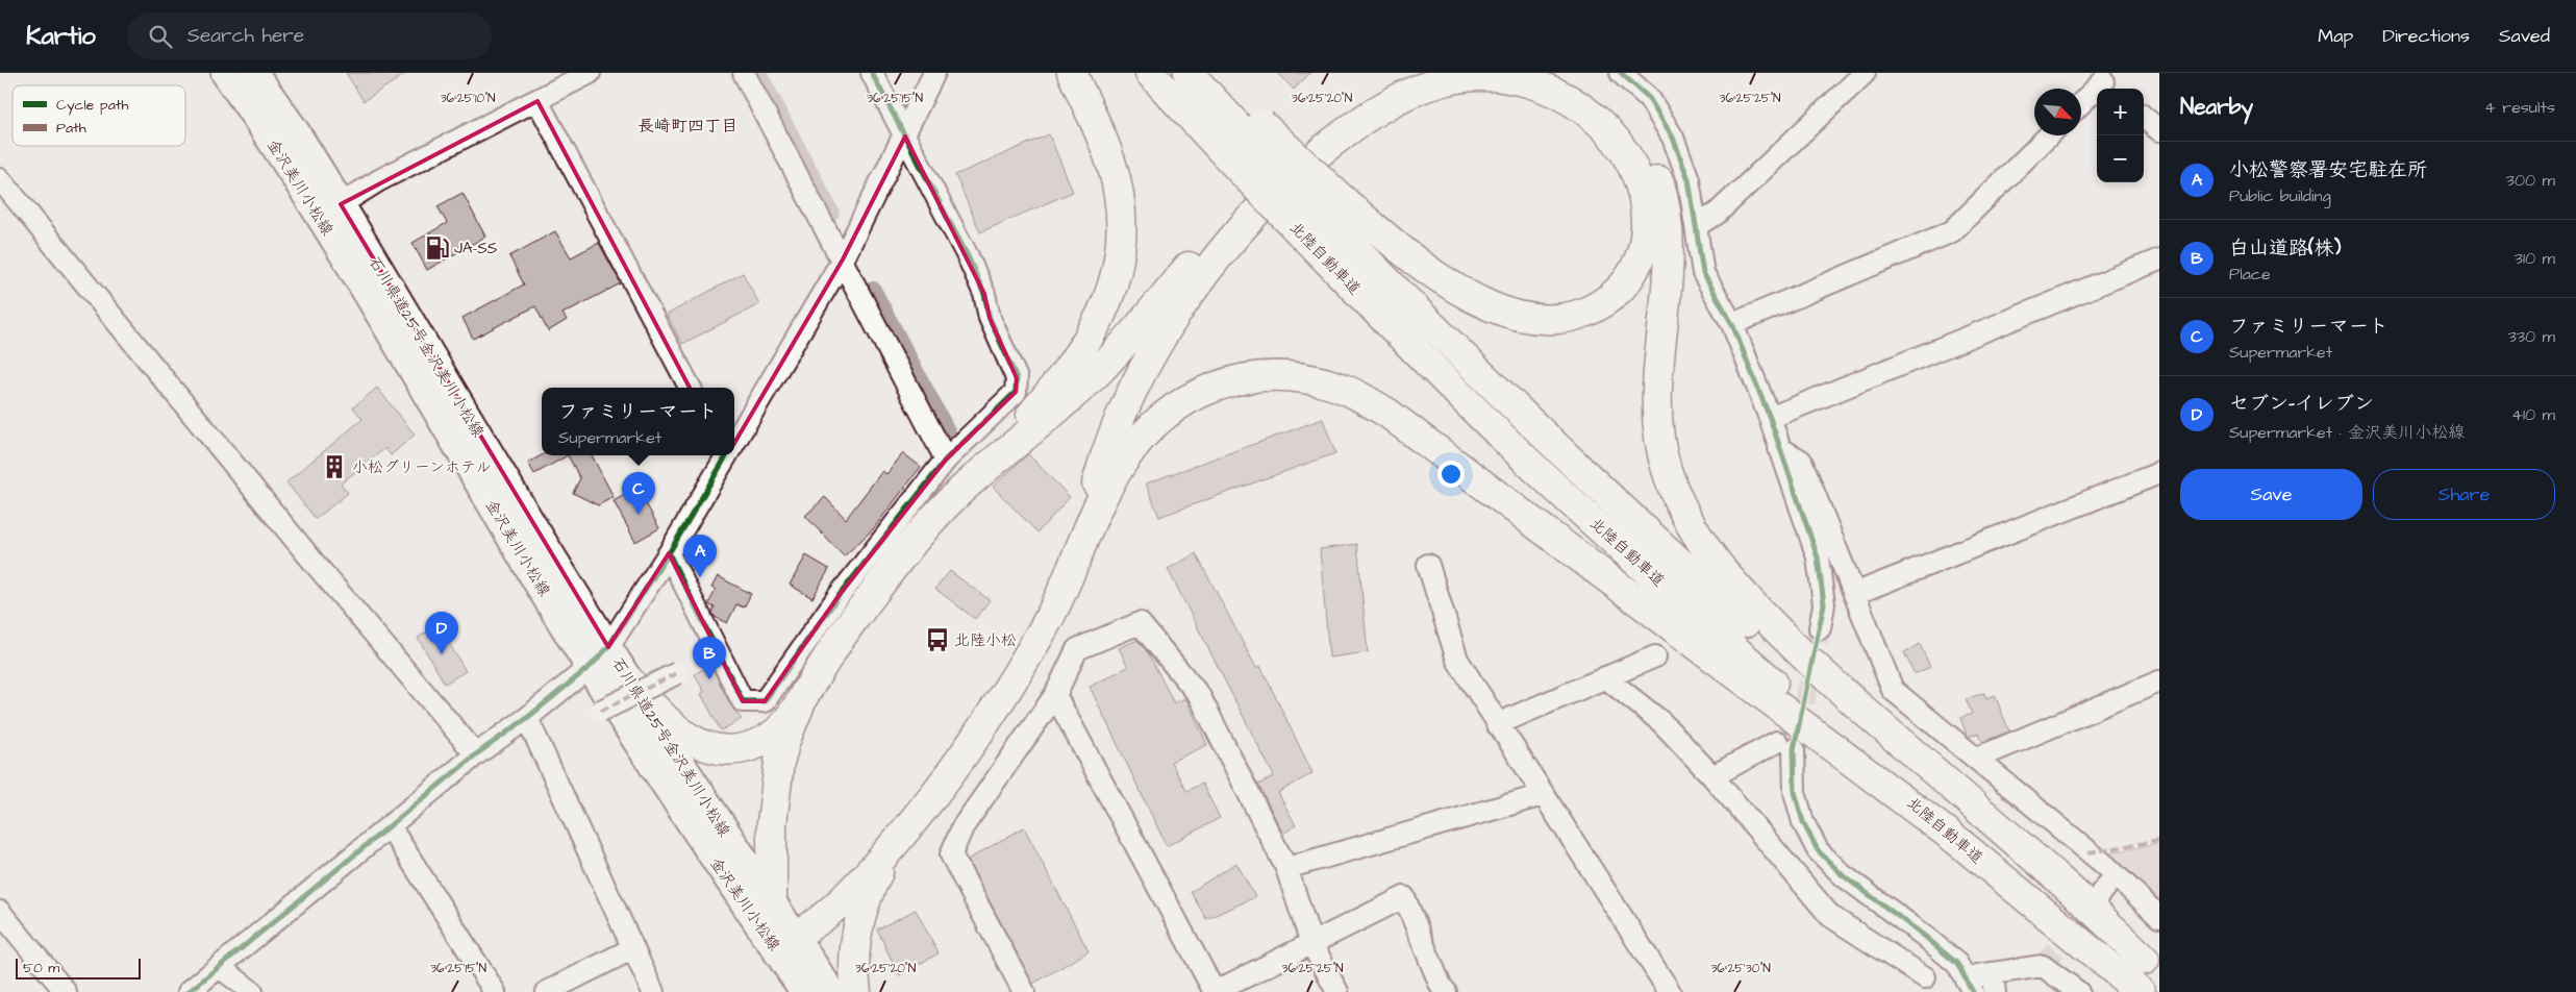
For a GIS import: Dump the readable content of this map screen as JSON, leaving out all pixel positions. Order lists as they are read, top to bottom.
{
  "streets": {
    "highway": ["北陸自動車道"],
    "main road": ["金沢美川小松線", "石川県道25号金沢美川小松線"]
  },
  "crossings": [
    ["金沢美川小松線", "石川県道25号金沢美川小松線"]
  ],
  "districts": ["長崎町四丁目"],
  "places": {
    "fuel station": ["JA-SS"],
    "building": ["小松グリーンホテル"],
    "bus stop": ["北陸小松"]
  },
  "legend": ["Cycle path", "Path"],
  "scale_bar": "50 m",
  "north": "bottom right",
  "page": {
    "header": "Kartio",
    "search": "Search here",
    "nav": ["Map", "Directions", "Saved"],
    "heading": ["Nearby", "4 results"],
    "map_buttons": ["+", "−"],
    "list": [
      {
        "mark": "A",
        "name": "小松警察署安宅駐在所",
        "note": "Public building",
        "value": "300 m"
      },
      {
        "mark": "B",
        "name": "白山道路(株)",
        "note": "Place",
        "value": "310 m"
      },
      {
        "mark": "C",
        "name": "ファミリーマート",
        "note": "Supermarket",
        "value": "330 m"
      },
      {
        "mark": "D",
        "name": "セブン-イレブン",
        "note": "Supermarket · 金沢美川小松線",
        "value": "410 m"
      }
    ],
    "popup": ["ファミリーマート", "Supermarket"],
    "buttons": ["Save", "Share"],
    "pins": [
      "C",
      "A",
      "D",
      "B"
    ],
    "scale": "50 m"
  },
  "coordinates": [
    "36°25'10\"N",
    "36°25'15\"N",
    "36°25'20\"N",
    "36°25'25\"N",
    "36°25'30\"N"
  ]
}
